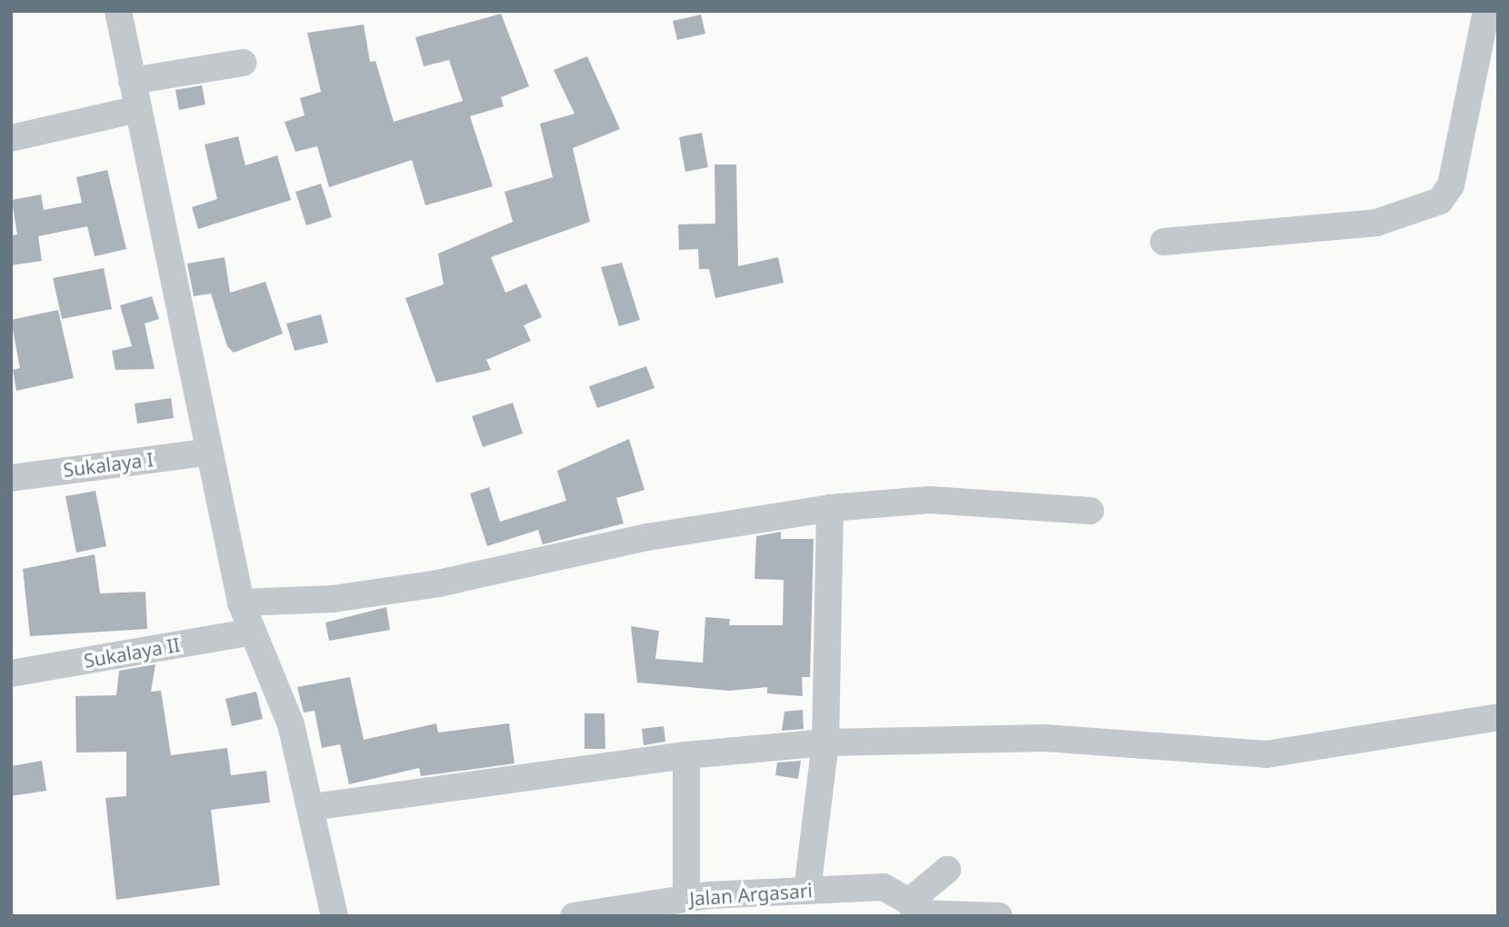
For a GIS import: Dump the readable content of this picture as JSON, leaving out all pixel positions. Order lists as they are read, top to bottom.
{
  "streets": {
    "street": ["Sukalaya I", "Sukalaya II", "Jalan Argasari"]
  }
}
